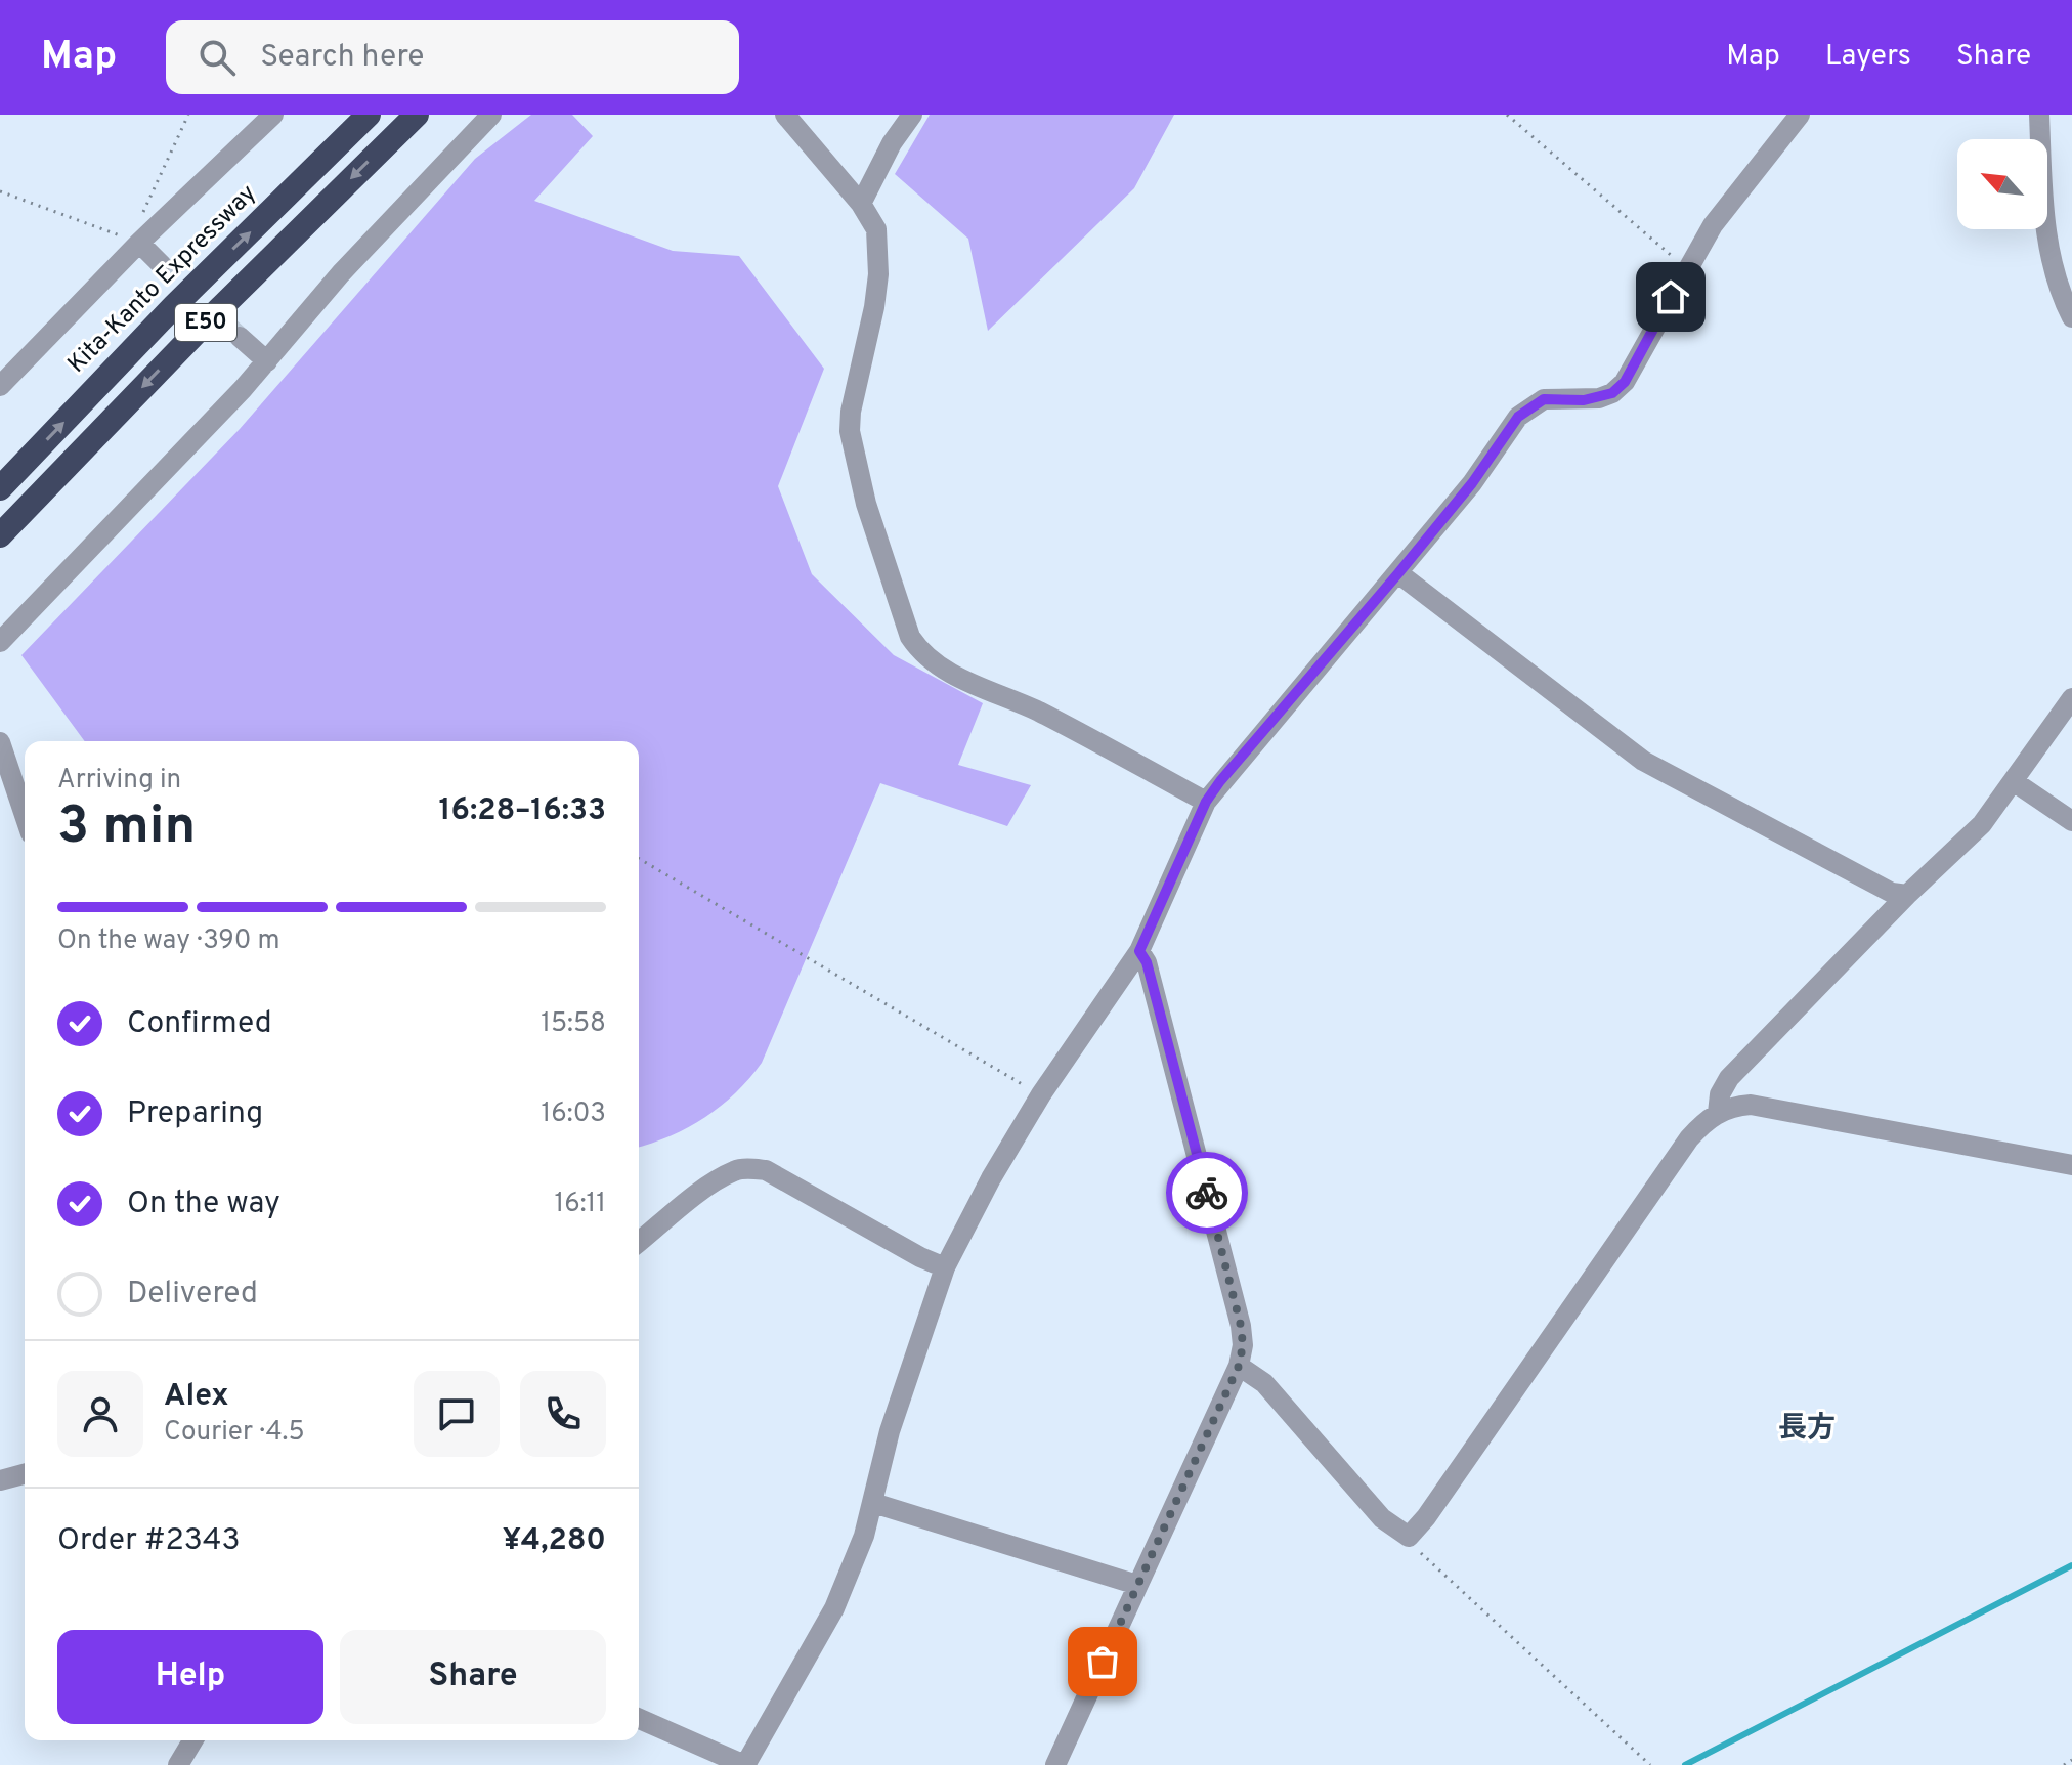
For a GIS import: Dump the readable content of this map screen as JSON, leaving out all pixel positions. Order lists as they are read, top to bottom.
{
  "streets": {
    "highway": ["Kita-Kanto Expressway", "E50"]
  },
  "districts": ["長方"],
  "north": "top left",
  "page": {
    "header": "Map",
    "search": "Search here",
    "nav": ["Map", "Layers", "Share"],
    "heading": ["3 min", "Arriving in", "16:28–16:33"],
    "panel": [
      "Alex",
      "Courier · 4.5",
      "Order #2343",
      "¥4,280"
    ],
    "bar": "On the way · 390 m",
    "list": [
      ["Confirmed", "15:58"],
      ["Preparing", "16:03"],
      ["On the way", "16:11"],
      "Delivered"
    ],
    "buttons": ["Help", "Share"]
  }
}
